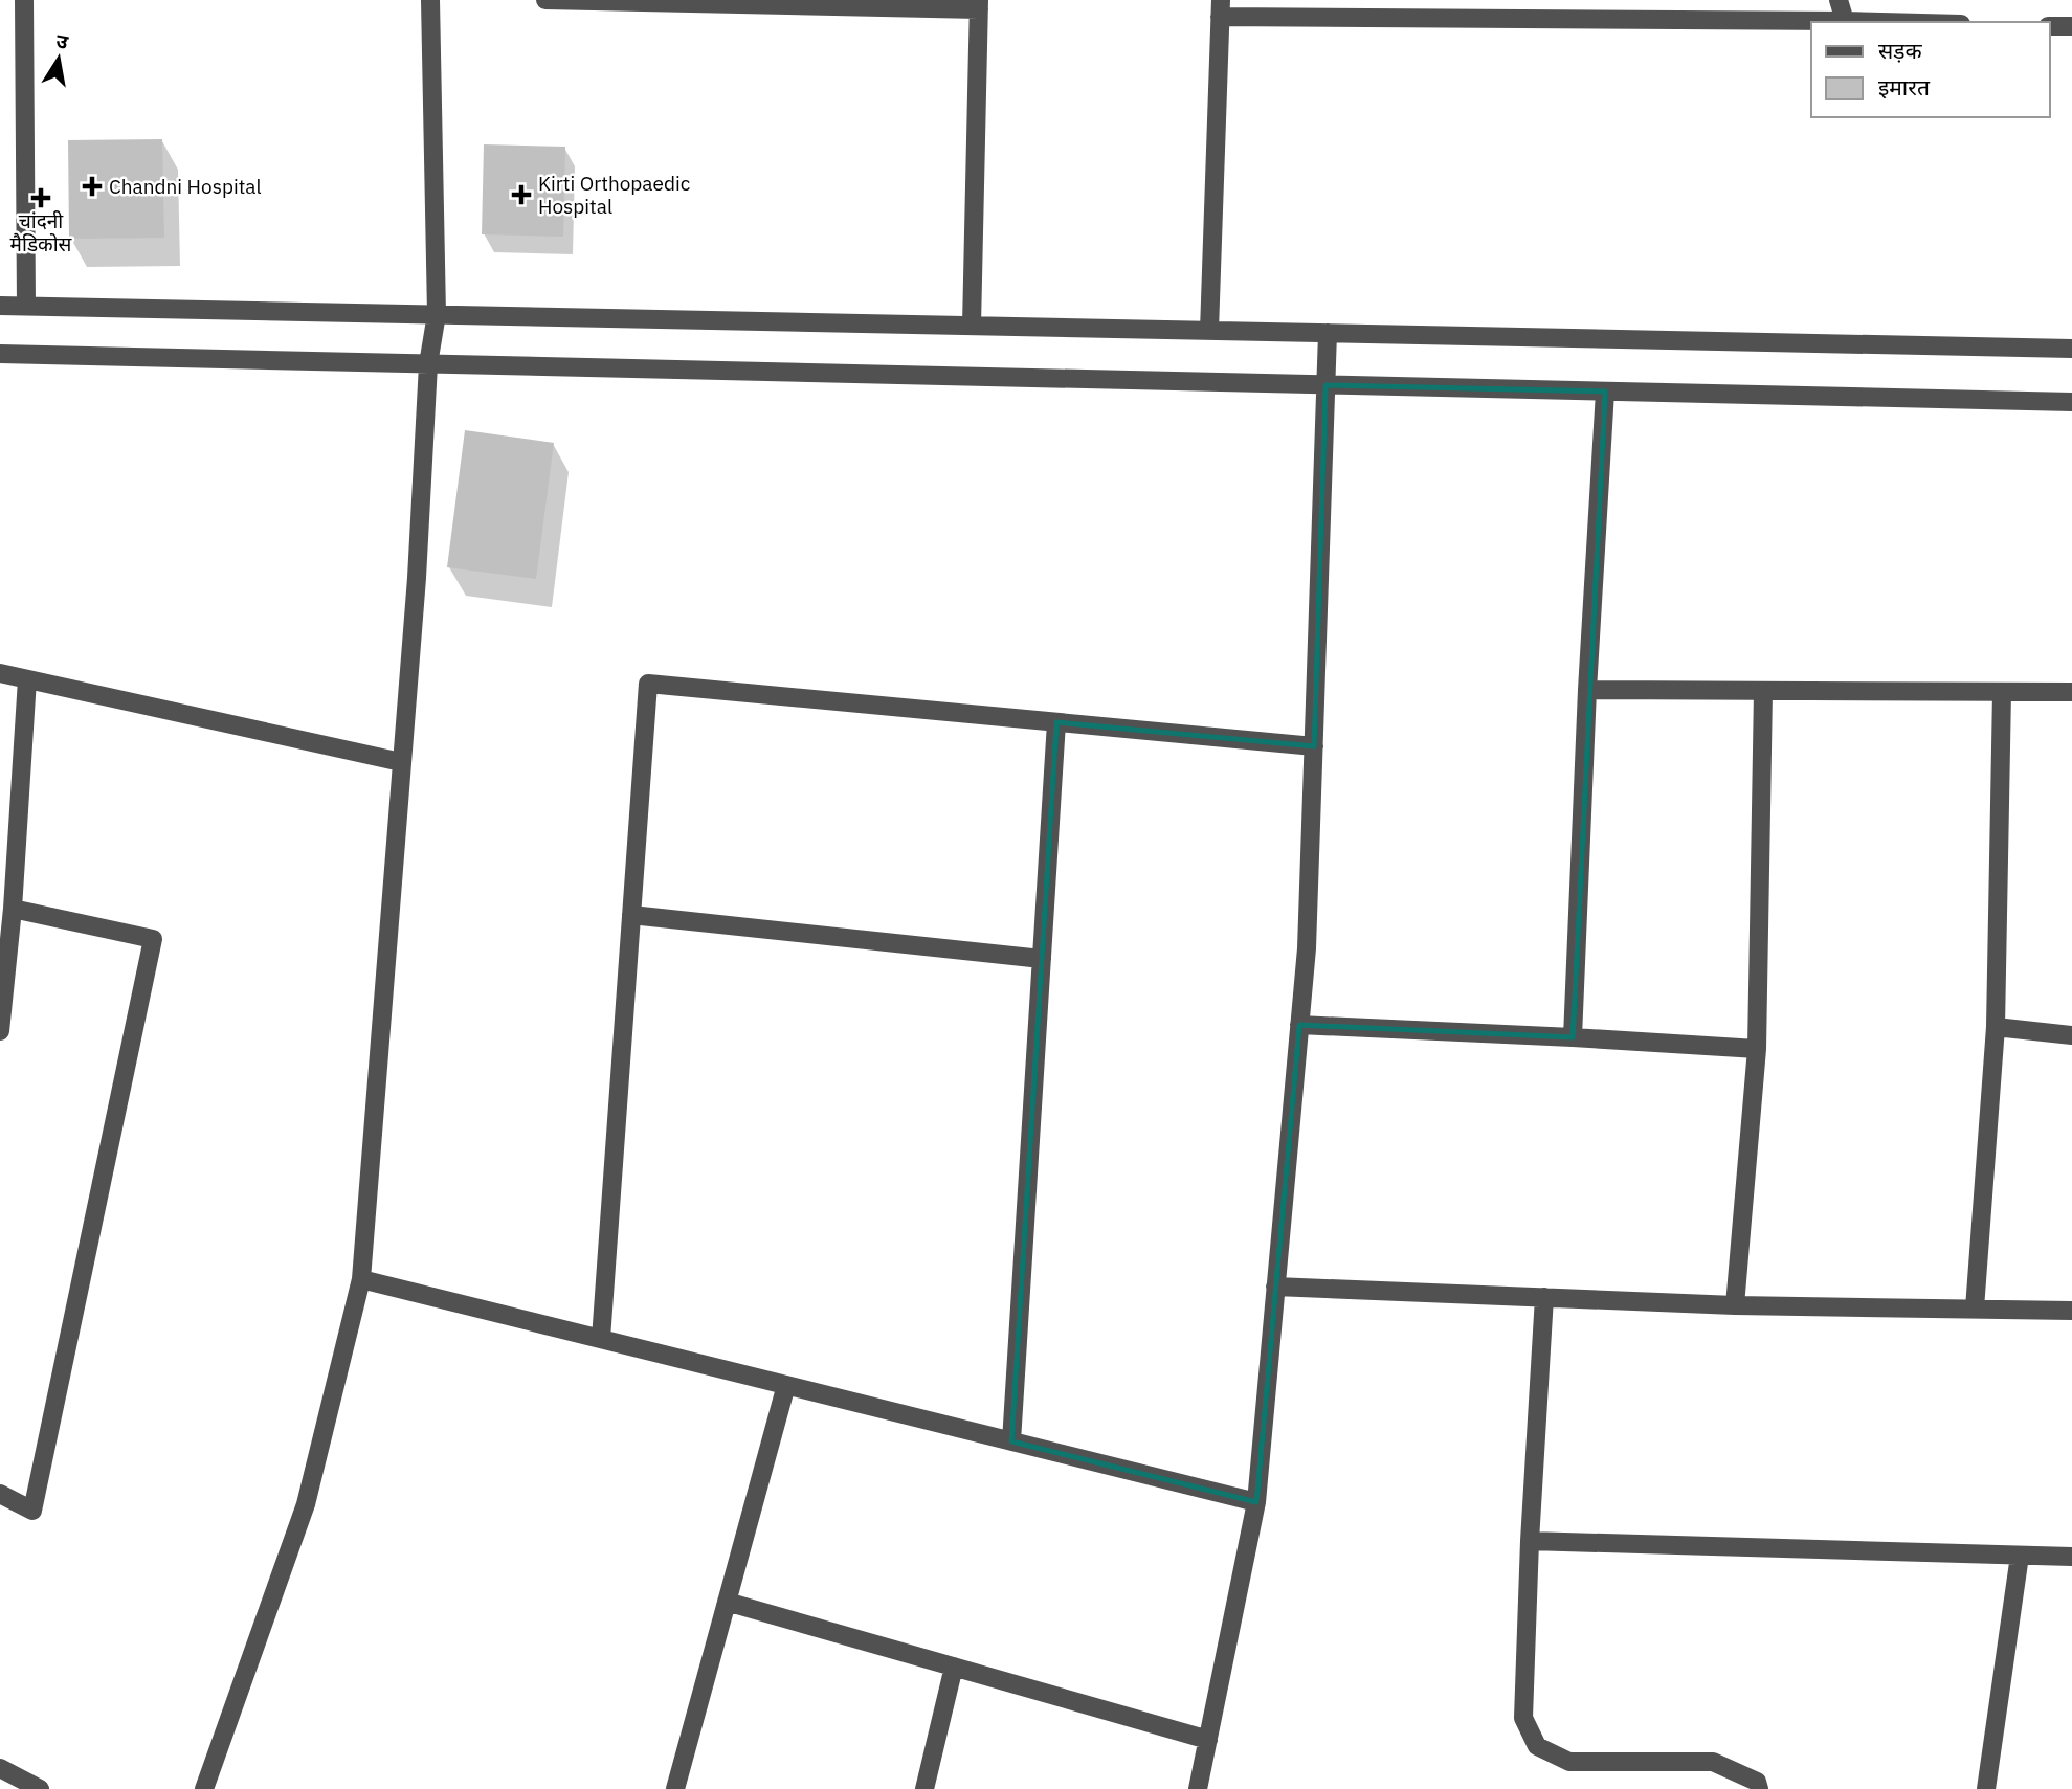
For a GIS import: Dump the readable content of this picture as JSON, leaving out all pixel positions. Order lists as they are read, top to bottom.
{
  "places": {
    "health": ["Chandni Hospital", "Kirti Orthopaedic Hospital", "चांदनी मैडिकोस"]
  },
  "legend": ["सड़क", "इमारत"],
  "north": "top"
}
